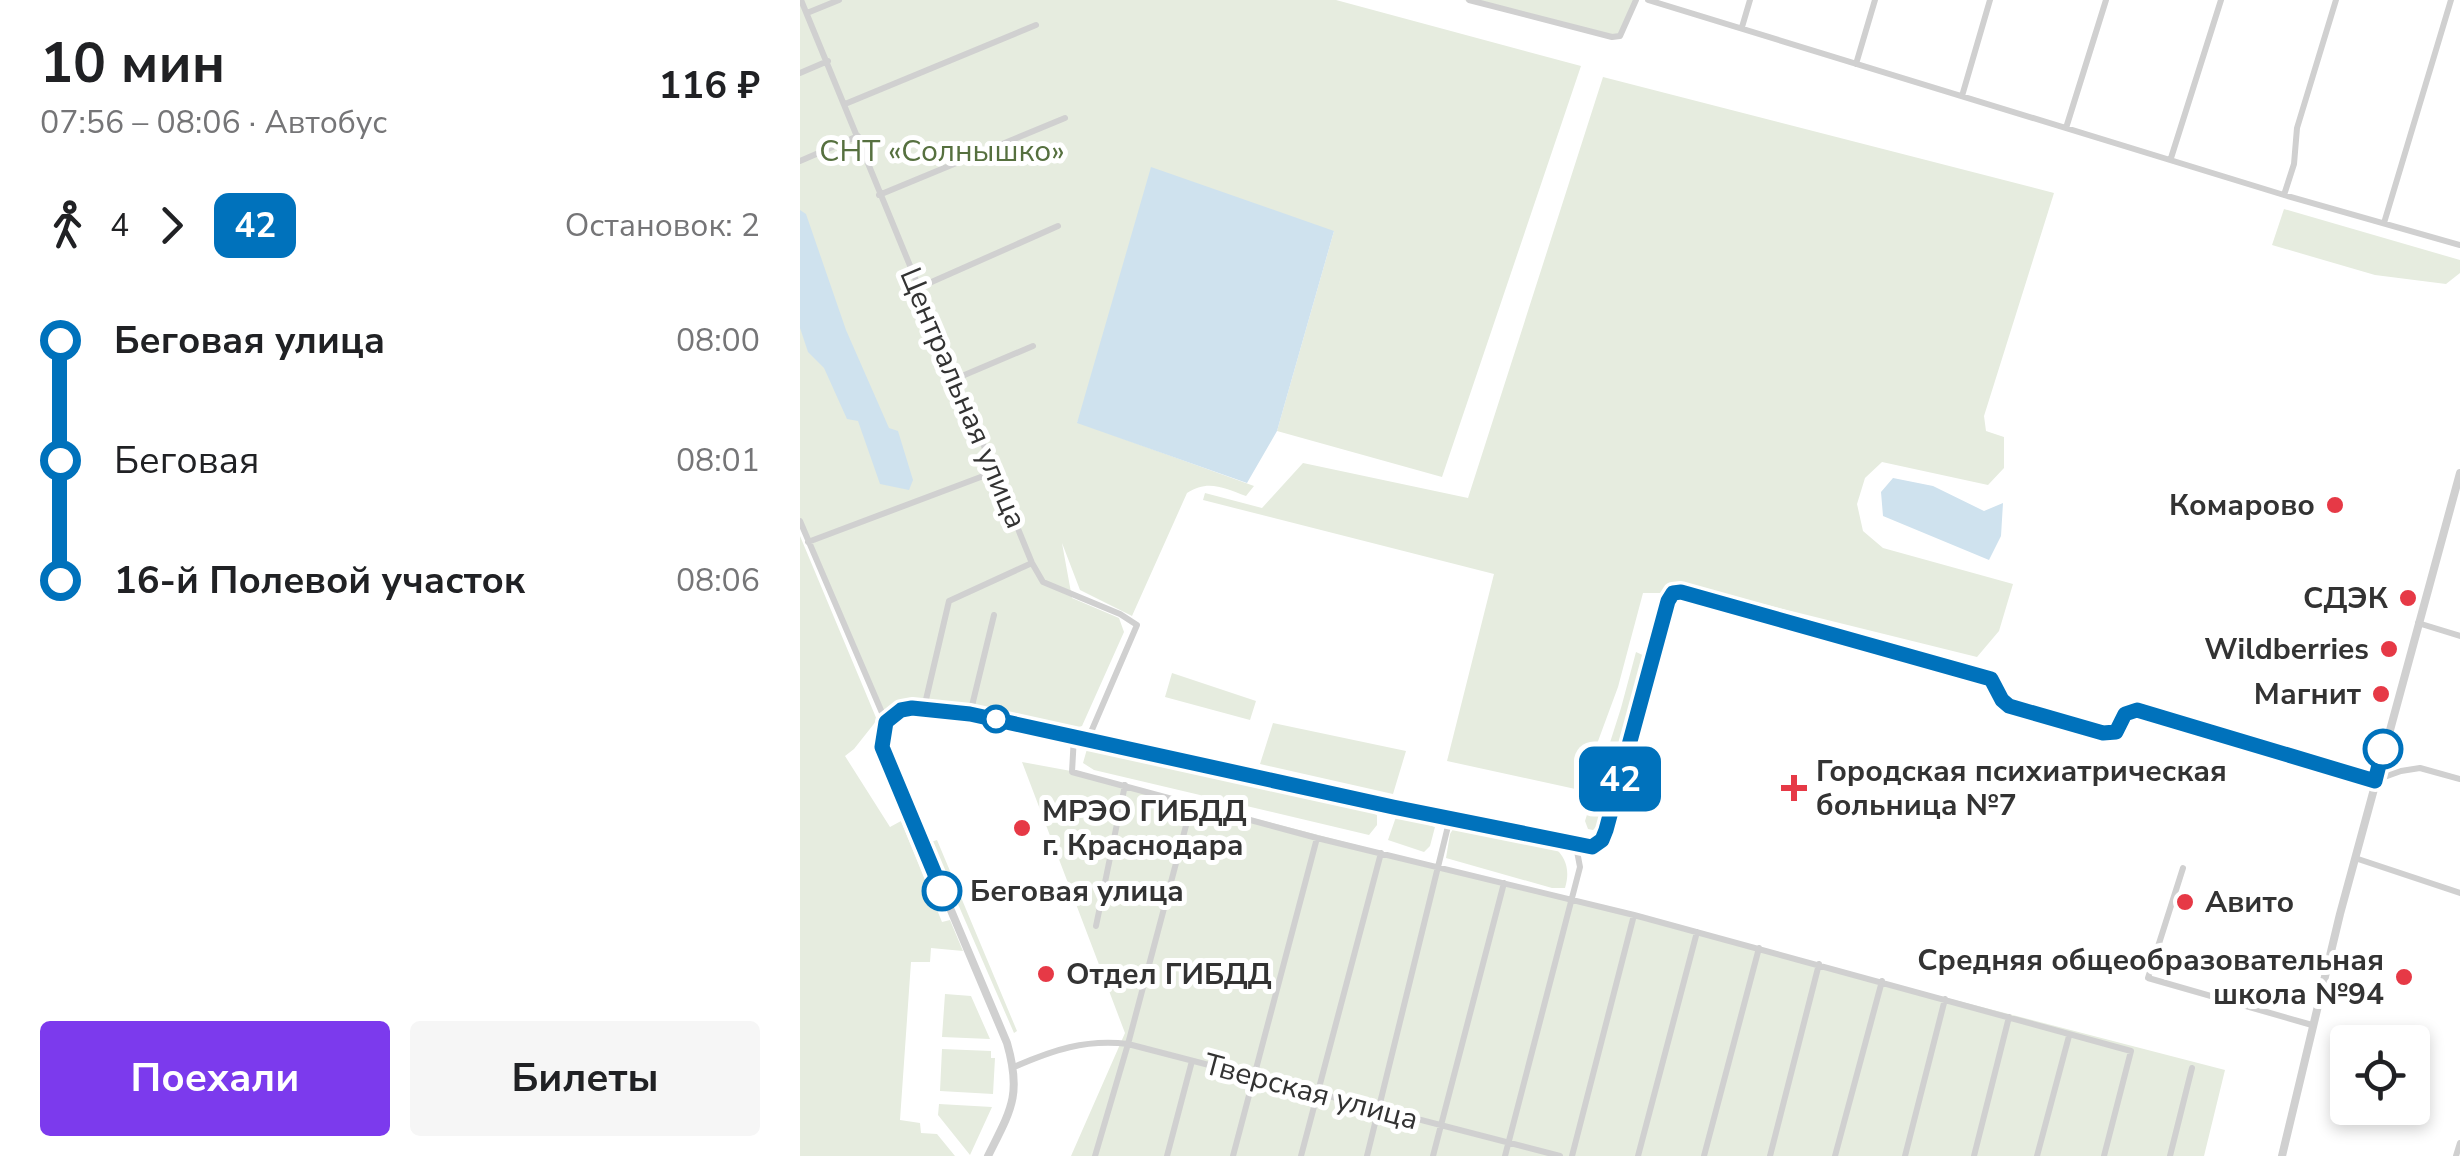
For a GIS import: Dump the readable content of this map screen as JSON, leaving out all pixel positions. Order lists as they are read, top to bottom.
{
  "streets": {
    "street": ["Центральная улица", "Тверская улица"]
  },
  "parks": ["СНТ «Солнышко»"],
  "places": {
    "other": [
      "Комарово",
      "СДЭК",
      "Wildberries",
      "Магнит",
      "МРЭО ГИБДД г. Краснодара",
      "Беговая улица",
      "Авито",
      "Отдел ГИБДД",
      "Средняя общеобразовательная школа №94"
    ],
    "health": ["Городская психиатрическая больница №7"]
  },
  "lines": ["bus line 42"],
  "page": {
    "heading": ["10 мин", "07:56 – 08:06 · Автобус", "116 ₽"],
    "on_map": "42",
    "legs": ["4", "42", "Остановок: 2"],
    "list": [
      {
        "name": "Беговая улица",
        "value": "08:00"
      },
      {
        "name": "Беговая",
        "value": "08:01"
      },
      {
        "name": "16-й Полевой участок",
        "value": "08:06"
      }
    ],
    "buttons": ["Поехали", "Билеты"]
  }
}
